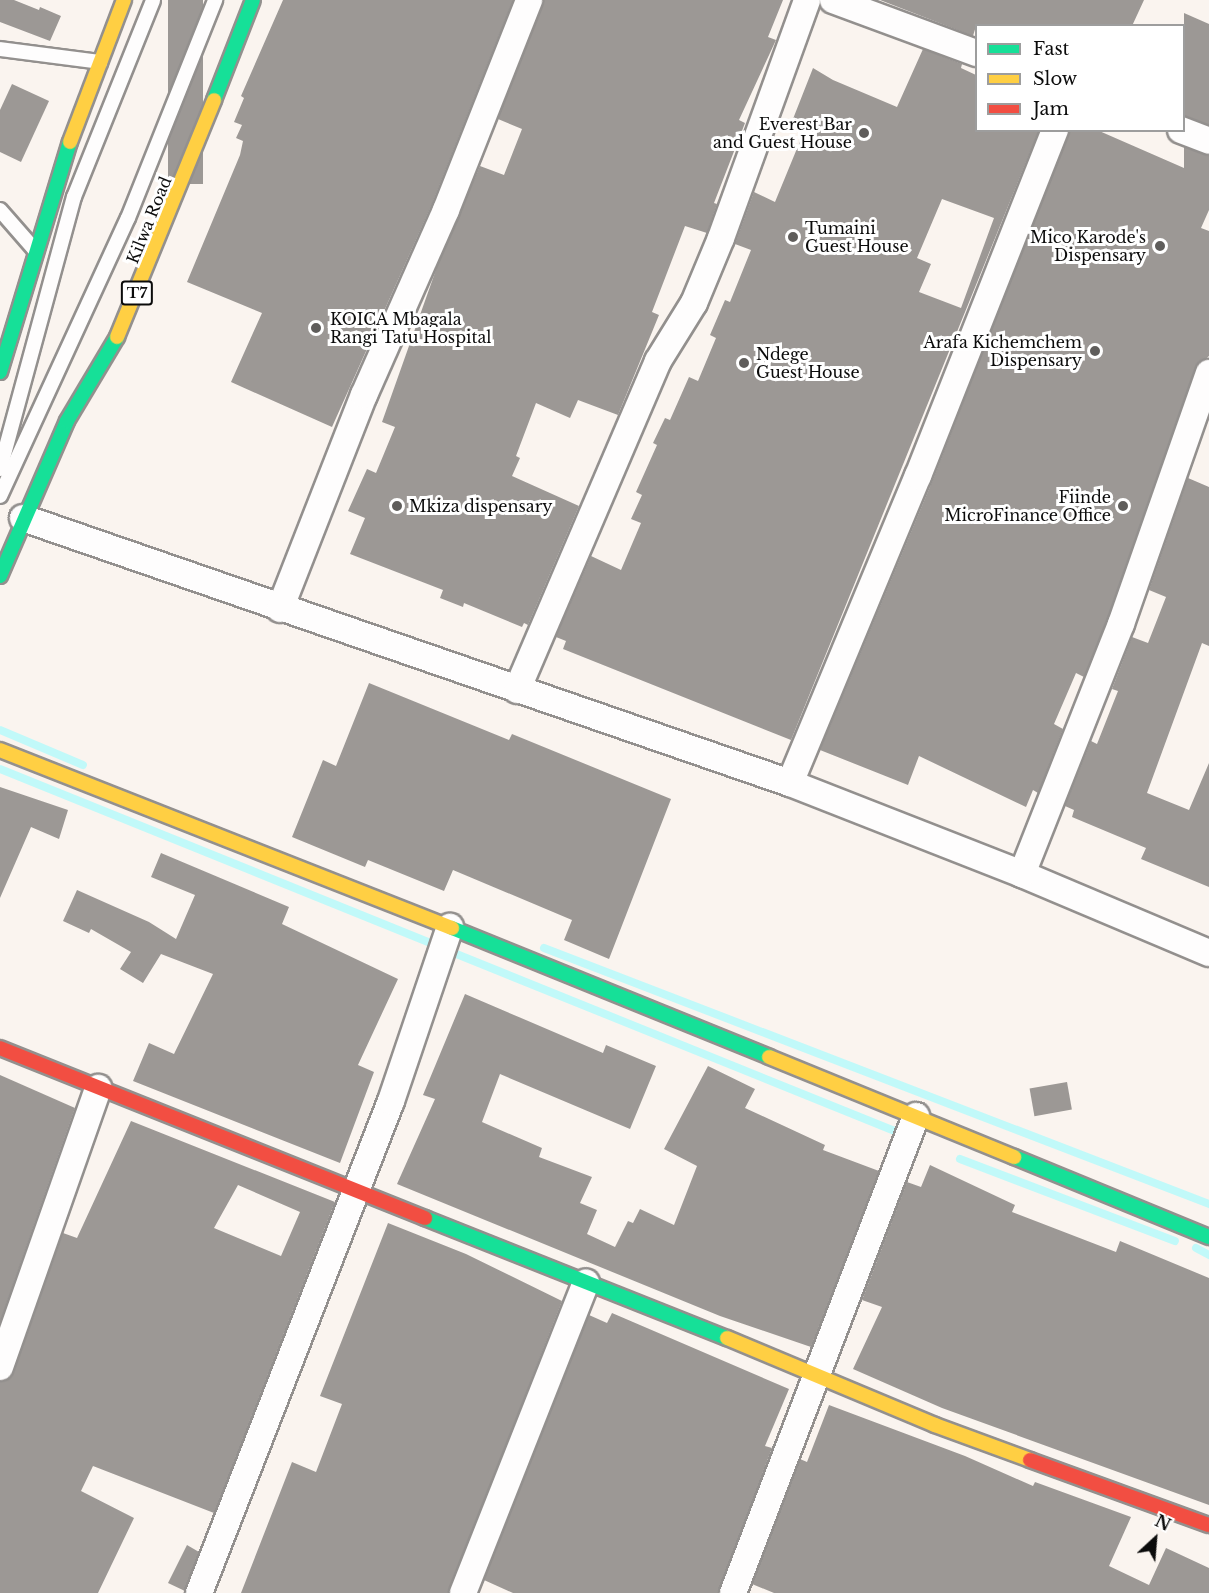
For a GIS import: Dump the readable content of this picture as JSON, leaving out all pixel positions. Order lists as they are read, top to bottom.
{
  "streets": {
    "main road": ["Kilwa Road", "T7"]
  },
  "places": [
    "Everest Bar and Guest House",
    "Tumaini Guest House",
    "Mico Karode's Dispensary",
    "KOICA Mbagala Rangi Tatu Hospital",
    "Arafa Kichemchem Dispensary",
    "Ndege Guest House",
    "Mkiza dispensary",
    "Fiinde MicroFinance Office"
  ],
  "legend": ["Fast", "Slow", "Jam"],
  "north": "top right"
}
